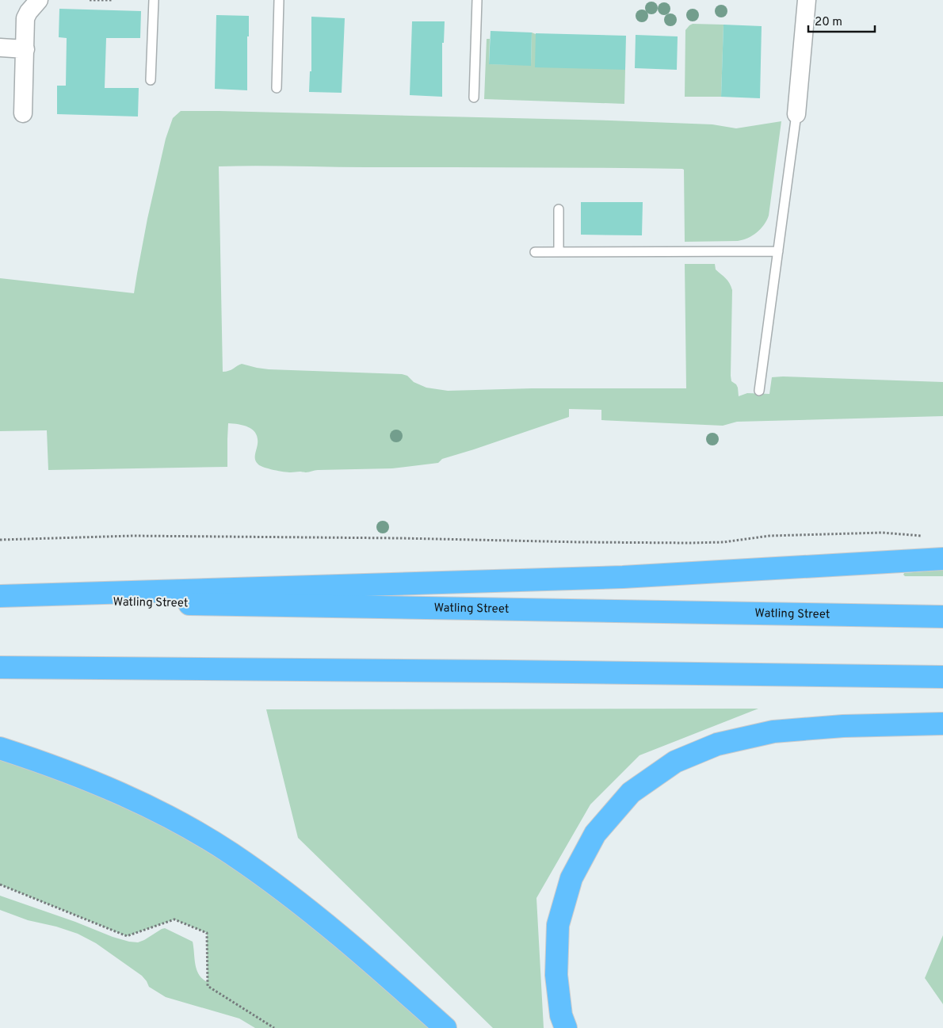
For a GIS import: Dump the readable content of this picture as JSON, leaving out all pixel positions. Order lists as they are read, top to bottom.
{
  "streets": {
    "highway": ["Watling Street"]
  },
  "scale_bar": "20 m"
}
